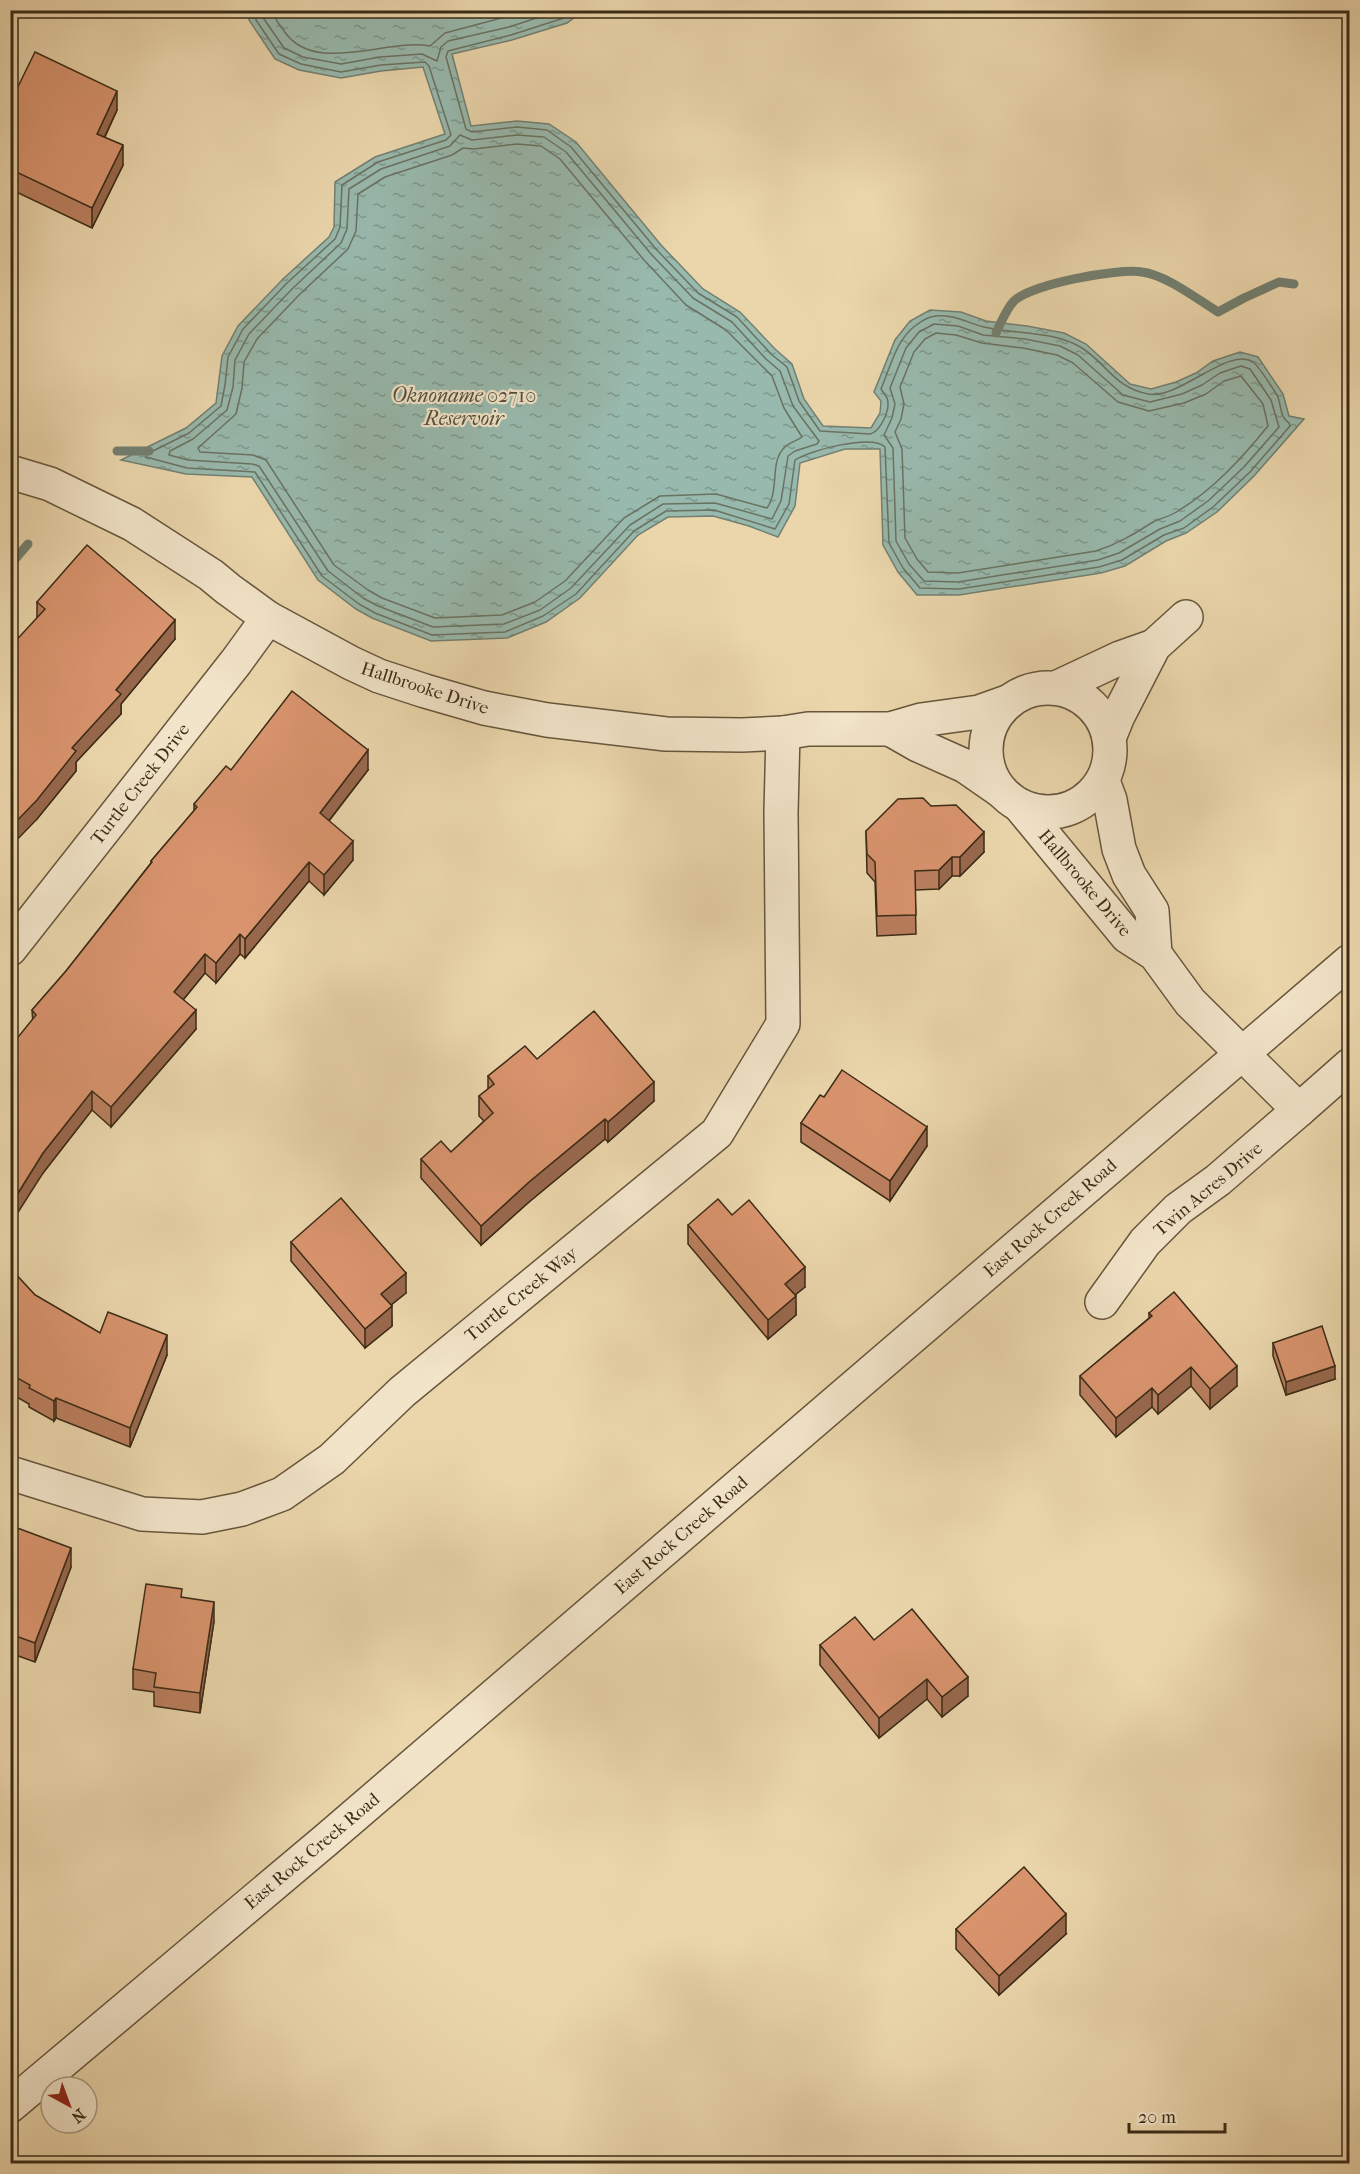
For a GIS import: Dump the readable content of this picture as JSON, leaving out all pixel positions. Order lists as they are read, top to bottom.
{
  "streets": {
    "street": [
      "Hallbrooke Drive",
      "Turtle Creek Drive",
      "Twin Acres Drive",
      "East Rock Creek Road",
      "Turtle Creek Way"
    ]
  },
  "crossings": [
    ["Hallbrooke Drive", "Turtle Creek Drive"],
    ["Hallbrooke Drive", "East Rock Creek Road"],
    ["Hallbrooke Drive", "Turtle Creek Way"]
  ],
  "water": ["Oknoname 02710 Reservoir"],
  "scale_bar": "20 m",
  "north": "bottom right"
}
